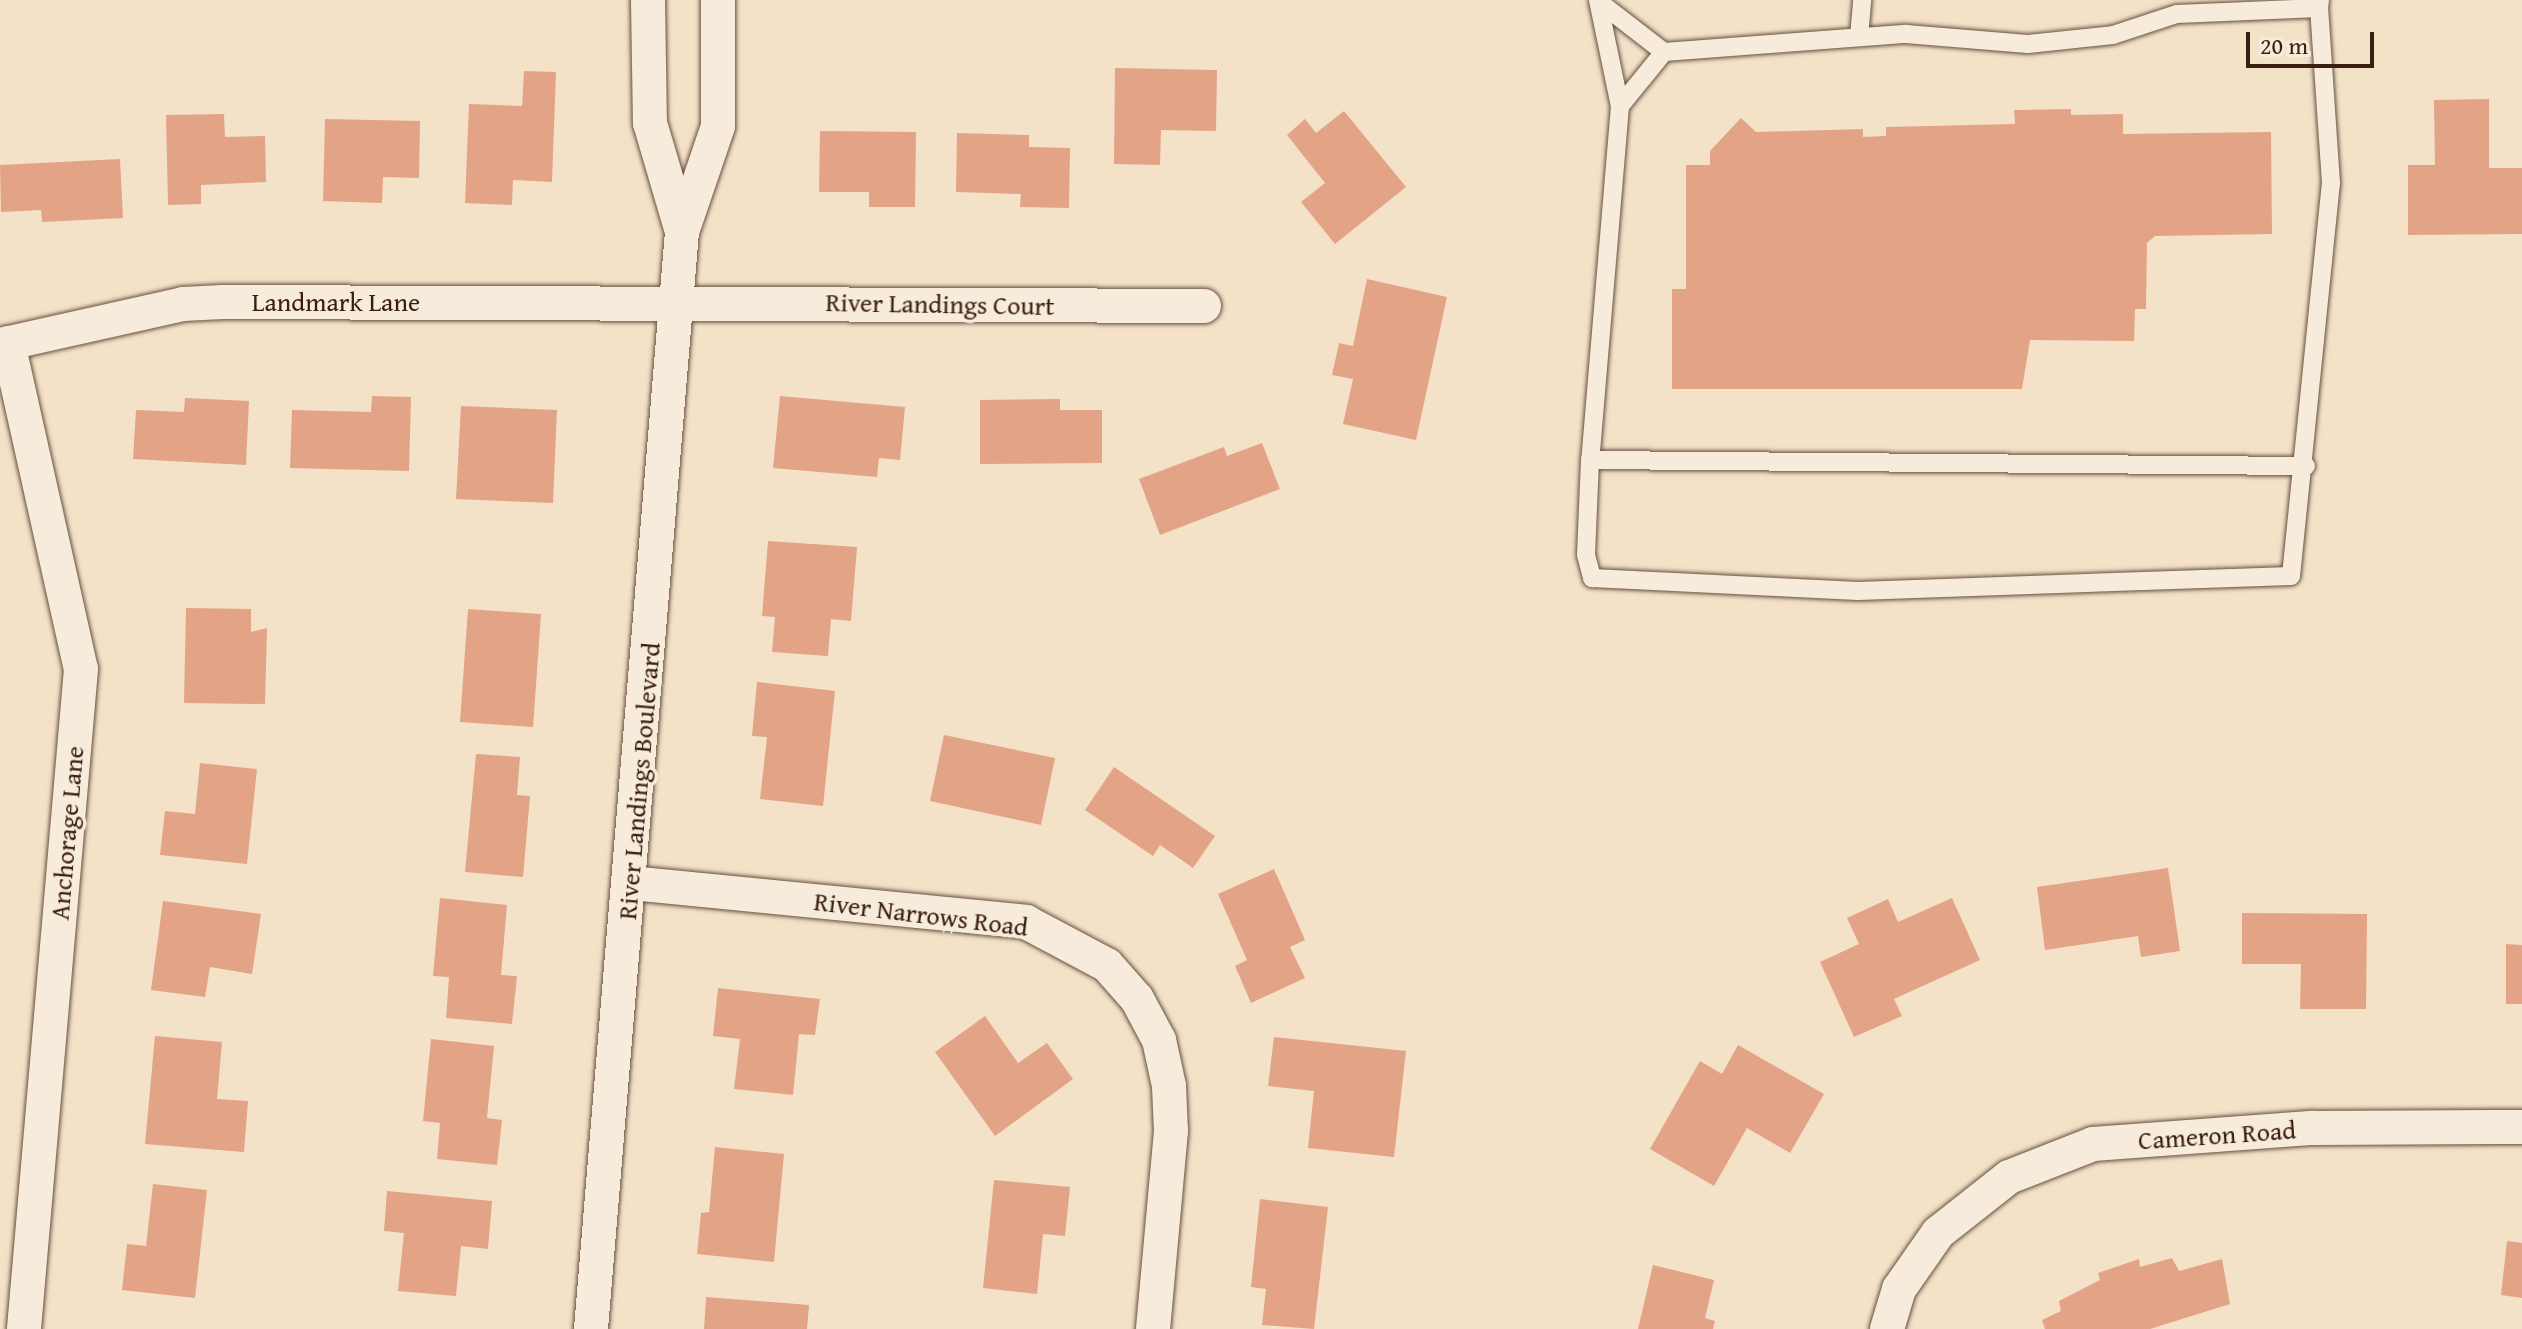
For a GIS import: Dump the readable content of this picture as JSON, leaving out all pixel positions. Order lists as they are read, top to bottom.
{
  "streets": {
    "street": [
      "Landmark Lane",
      "River Landings Court",
      "River Landings Boulevard",
      "Anchorage Lane",
      "River Narrows Road",
      "Cameron Road"
    ]
  },
  "crossings": [
    ["Landmark Lane", "River Landings Court"],
    ["Landmark Lane", "River Landings Boulevard"],
    ["Landmark Lane", "Anchorage Lane"],
    ["River Landings Court", "River Landings Boulevard"],
    ["River Landings Boulevard", "River Narrows Road"]
  ],
  "scale_bar": "20 m"
}
